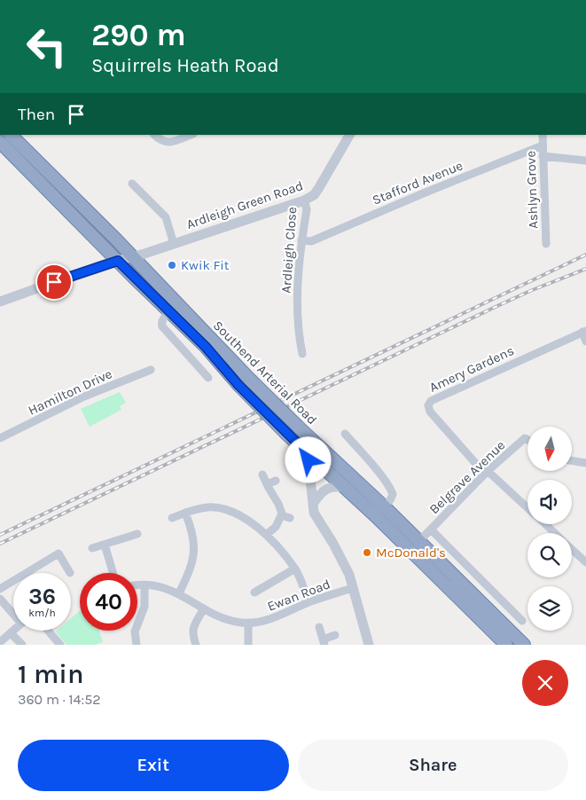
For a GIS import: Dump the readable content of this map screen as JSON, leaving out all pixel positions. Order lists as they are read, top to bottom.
{
  "streets": {
    "highway": ["Southend Arterial Road"],
    "street": [
      "Stafford Avenue",
      "Ashlyn Grove",
      "Ardleigh Green Road",
      "Ardleigh Close",
      "Amery Gardens",
      "Hamilton Drive",
      "Belgrave Avenue",
      "Ewan Road"
    ]
  },
  "crossings": [
    ["Stafford Avenue", "Ashlyn Grove"],
    ["Stafford Avenue", "Ardleigh Close"],
    ["Ardleigh Green Road", "Ardleigh Close"],
    ["Ardleigh Green Road", "Southend Arterial Road"],
    ["Amery Gardens", "Belgrave Avenue"],
    ["Southend Arterial Road", "Belgrave Avenue"]
  ],
  "places": ["Kwik Fit", "McDonald's"],
  "north": "bottom",
  "page": {
    "turn": ["290 m", "Squirrels Heath Road"],
    "then": "Then",
    "speed": "36 km/h",
    "limit": "40",
    "heading": ["1 min", "360 m · 14:52"],
    "buttons": ["Exit", "Share"]
  }
}
